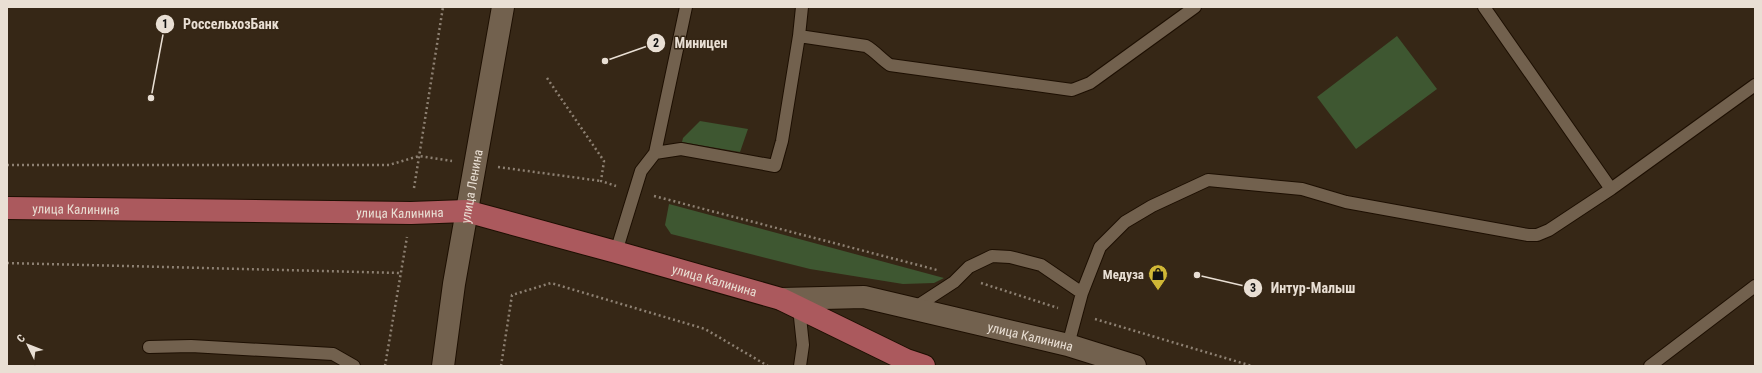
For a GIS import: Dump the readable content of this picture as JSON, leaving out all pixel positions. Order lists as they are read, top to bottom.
{
  "streets": {
    "main road": ["улица Калинина"],
    "street": ["улица Ленина"]
  },
  "crossings": [
    ["улица Ленина", "улица Калинина"]
  ],
  "places": {
    "other": ["Миницен", "РоссельхозБанк", "Интур-Малыш"],
    "shop": ["Медуза"]
  },
  "north": "top left"
}
